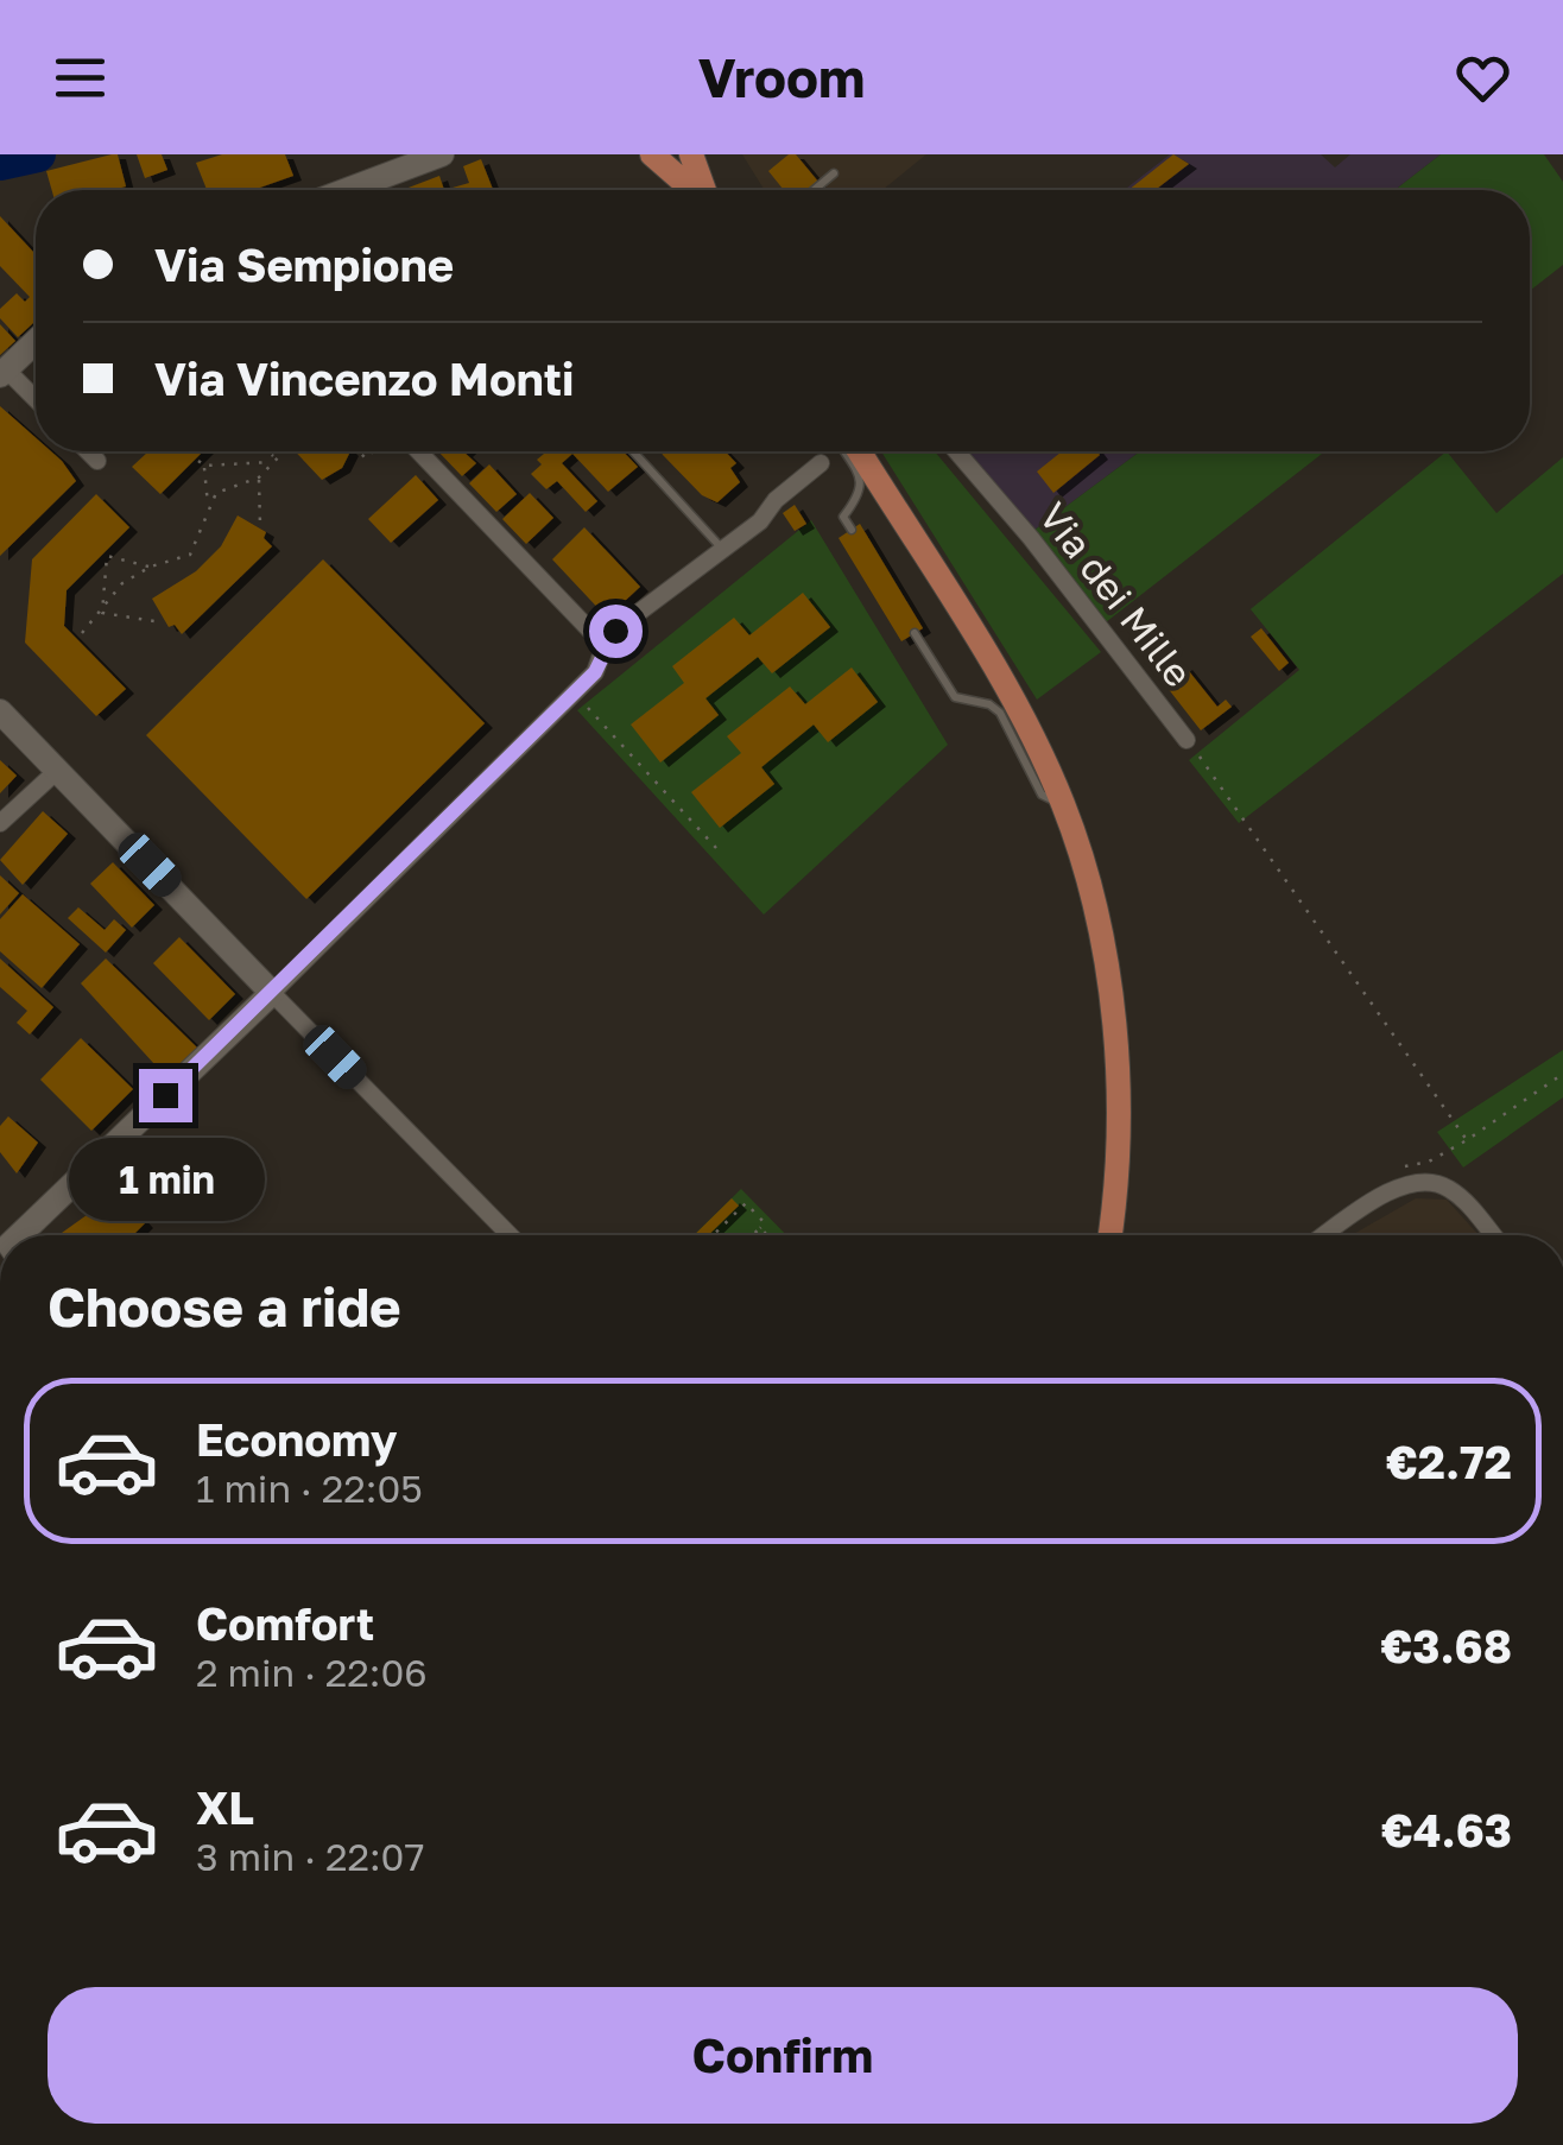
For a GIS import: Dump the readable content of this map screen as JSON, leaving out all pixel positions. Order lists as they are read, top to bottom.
{
  "streets": {
    "street": ["Via dei Mille"]
  },
  "page": {
    "header": "Vroom",
    "banner": ["Via Sempione", "Via Vincenzo Monti"],
    "bubble": "1 min",
    "heading": "Choose a ride",
    "list": [
      {
        "name": "Economy",
        "note": "1 min · 22:05",
        "value": "€2.72"
      },
      {
        "name": "Comfort",
        "note": "2 min · 22:06",
        "value": "€3.68"
      },
      {
        "name": "XL",
        "note": "3 min · 22:07",
        "value": "€4.63"
      }
    ],
    "buttons": "Confirm"
  }
}
